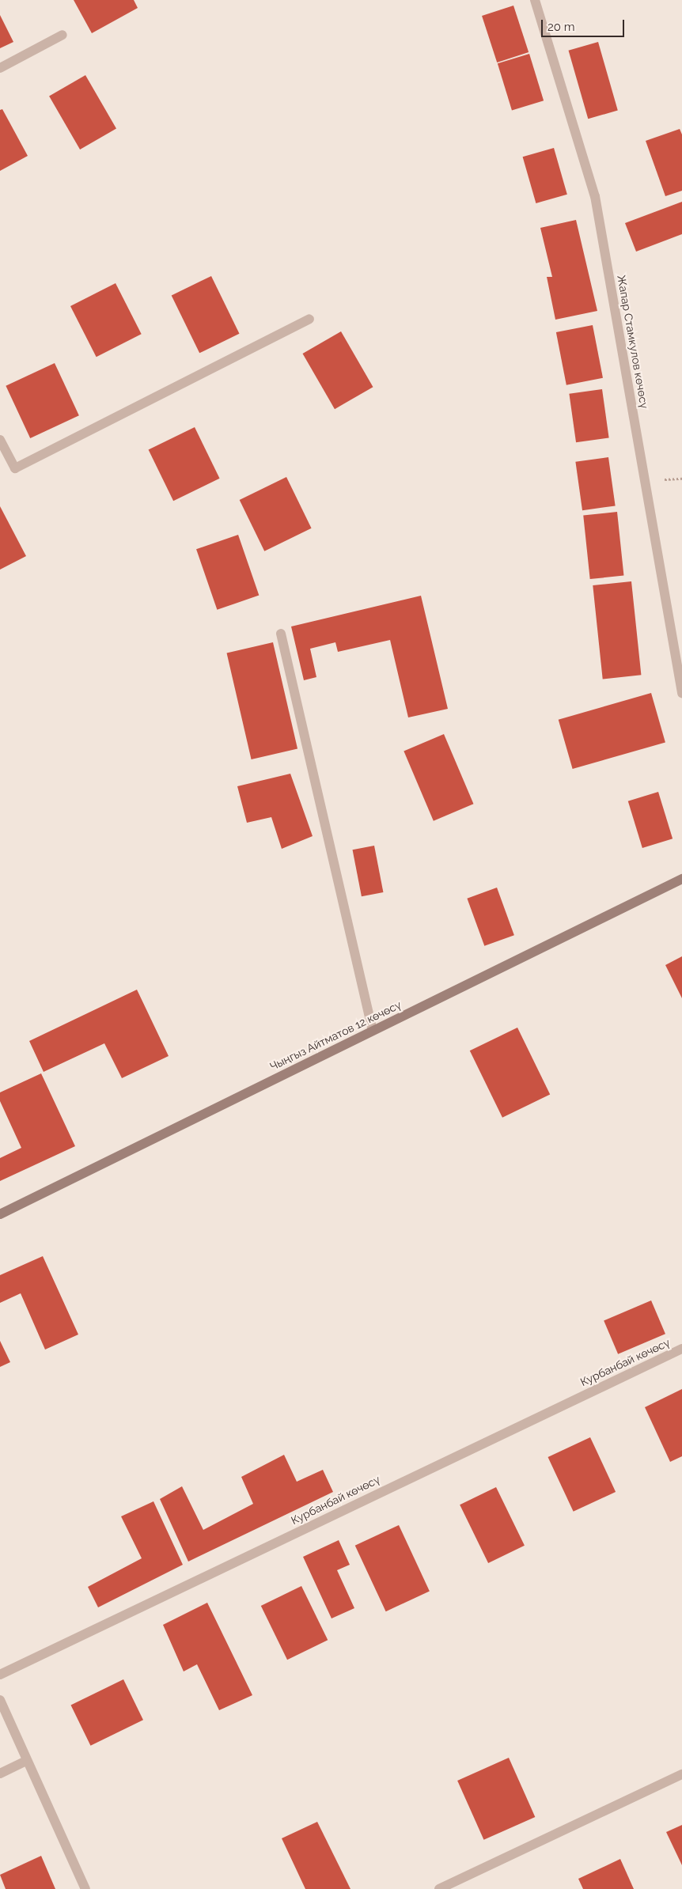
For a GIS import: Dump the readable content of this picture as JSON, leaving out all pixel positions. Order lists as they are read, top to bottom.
{
  "streets": {
    "main road": ["Чыңгыз Айтматов 12 көчөсү"],
    "street": ["Жапар Стамкулов көчөсү", "Курбанбай көчөсү"]
  },
  "scale_bar": "20 m"
}
